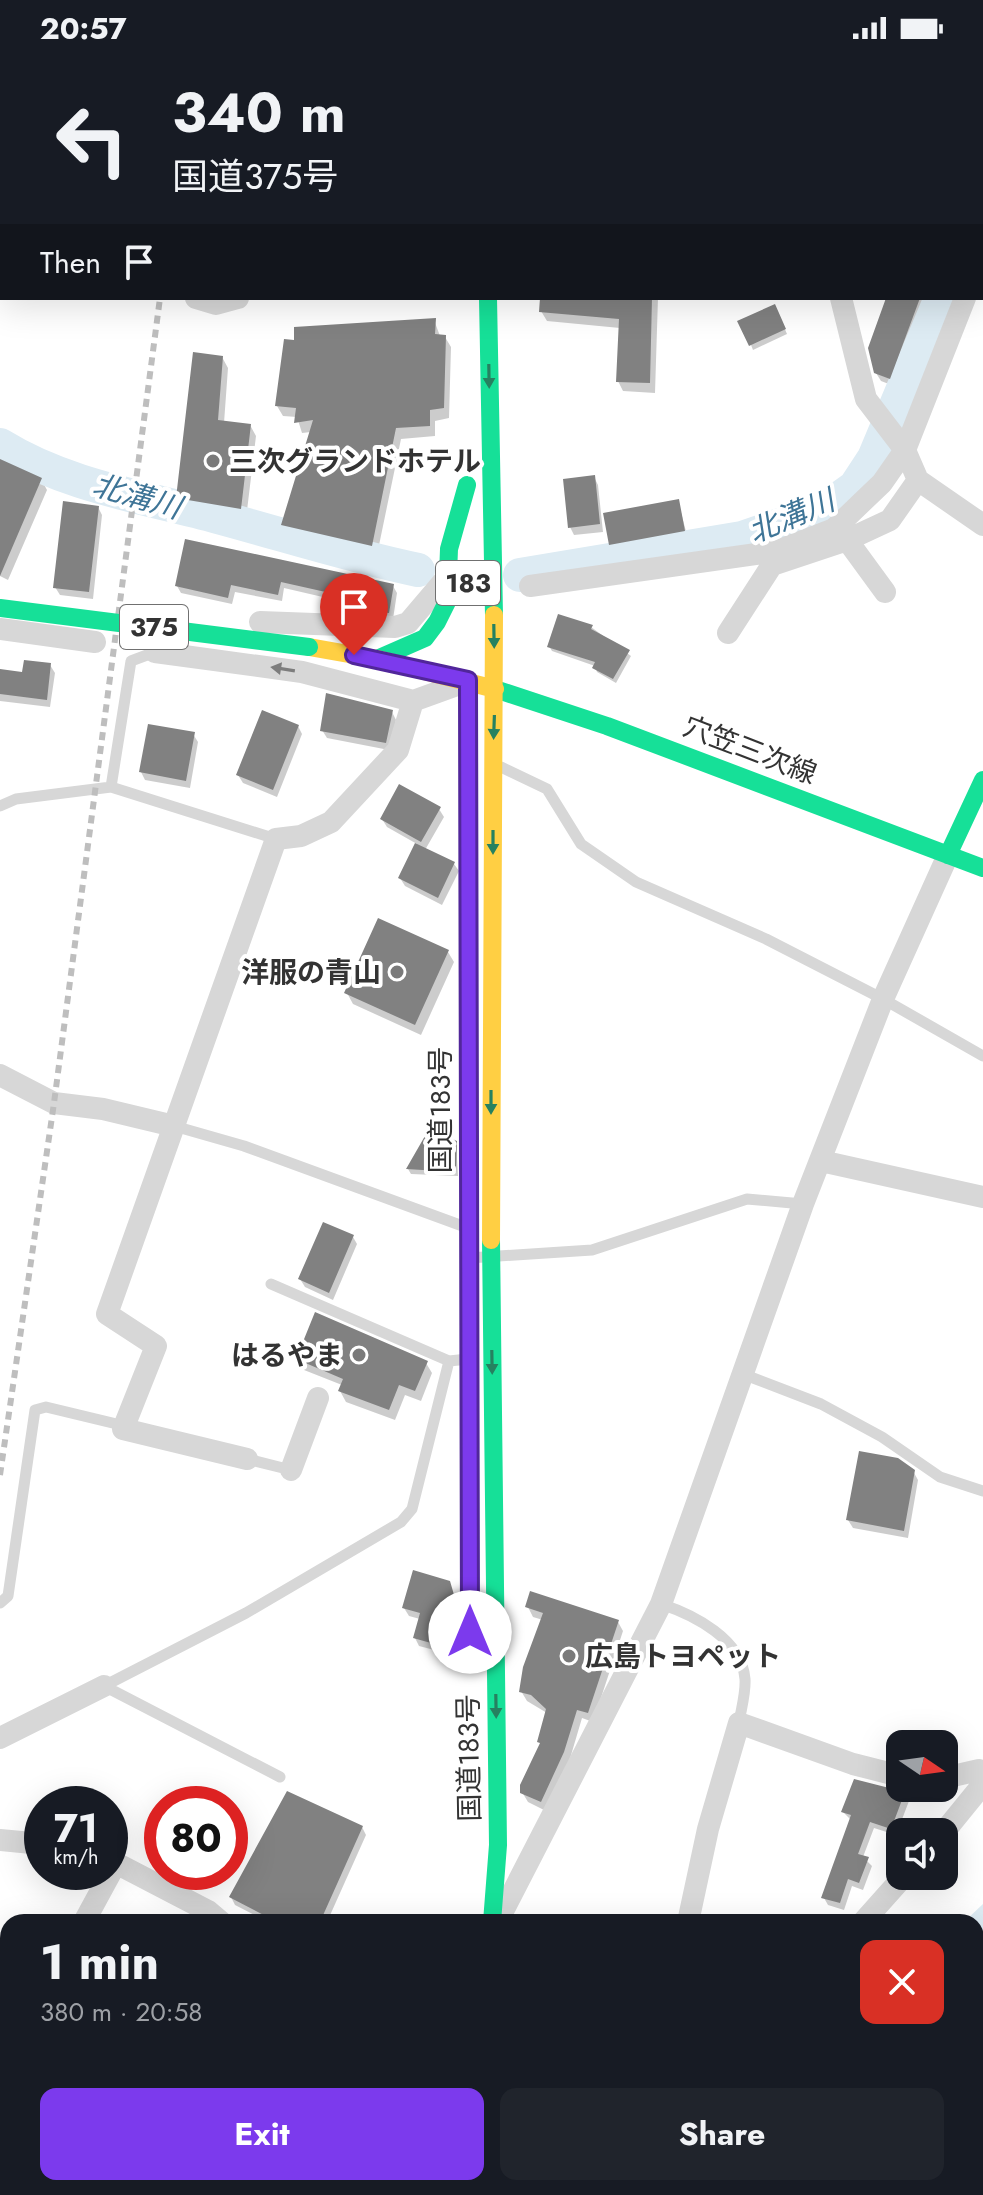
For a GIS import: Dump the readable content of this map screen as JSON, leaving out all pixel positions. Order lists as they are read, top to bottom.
{
  "streets": {
    "main road": [
      "183",
      "375",
      "穴笠三次線",
      "国道183号"
    ]
  },
  "crossings": [
    ["375", "穴笠三次線"],
    ["375", "国道183号"],
    ["穴笠三次線", "国道183号"]
  ],
  "one_way": ["国道183号"],
  "water": ["北溝川"],
  "places": [
    "三次グランドホテル",
    "洋服の青山",
    "はるやま",
    "広島トヨペット"
  ],
  "north": "right",
  "page": {
    "status": "20:57",
    "turn": ["340 m", "国道375号"],
    "then": "Then",
    "speed": "71 km/h",
    "limit": "80",
    "heading": ["1 min", "380 m · 20:58"],
    "buttons": ["Exit", "Share"]
  }
}
